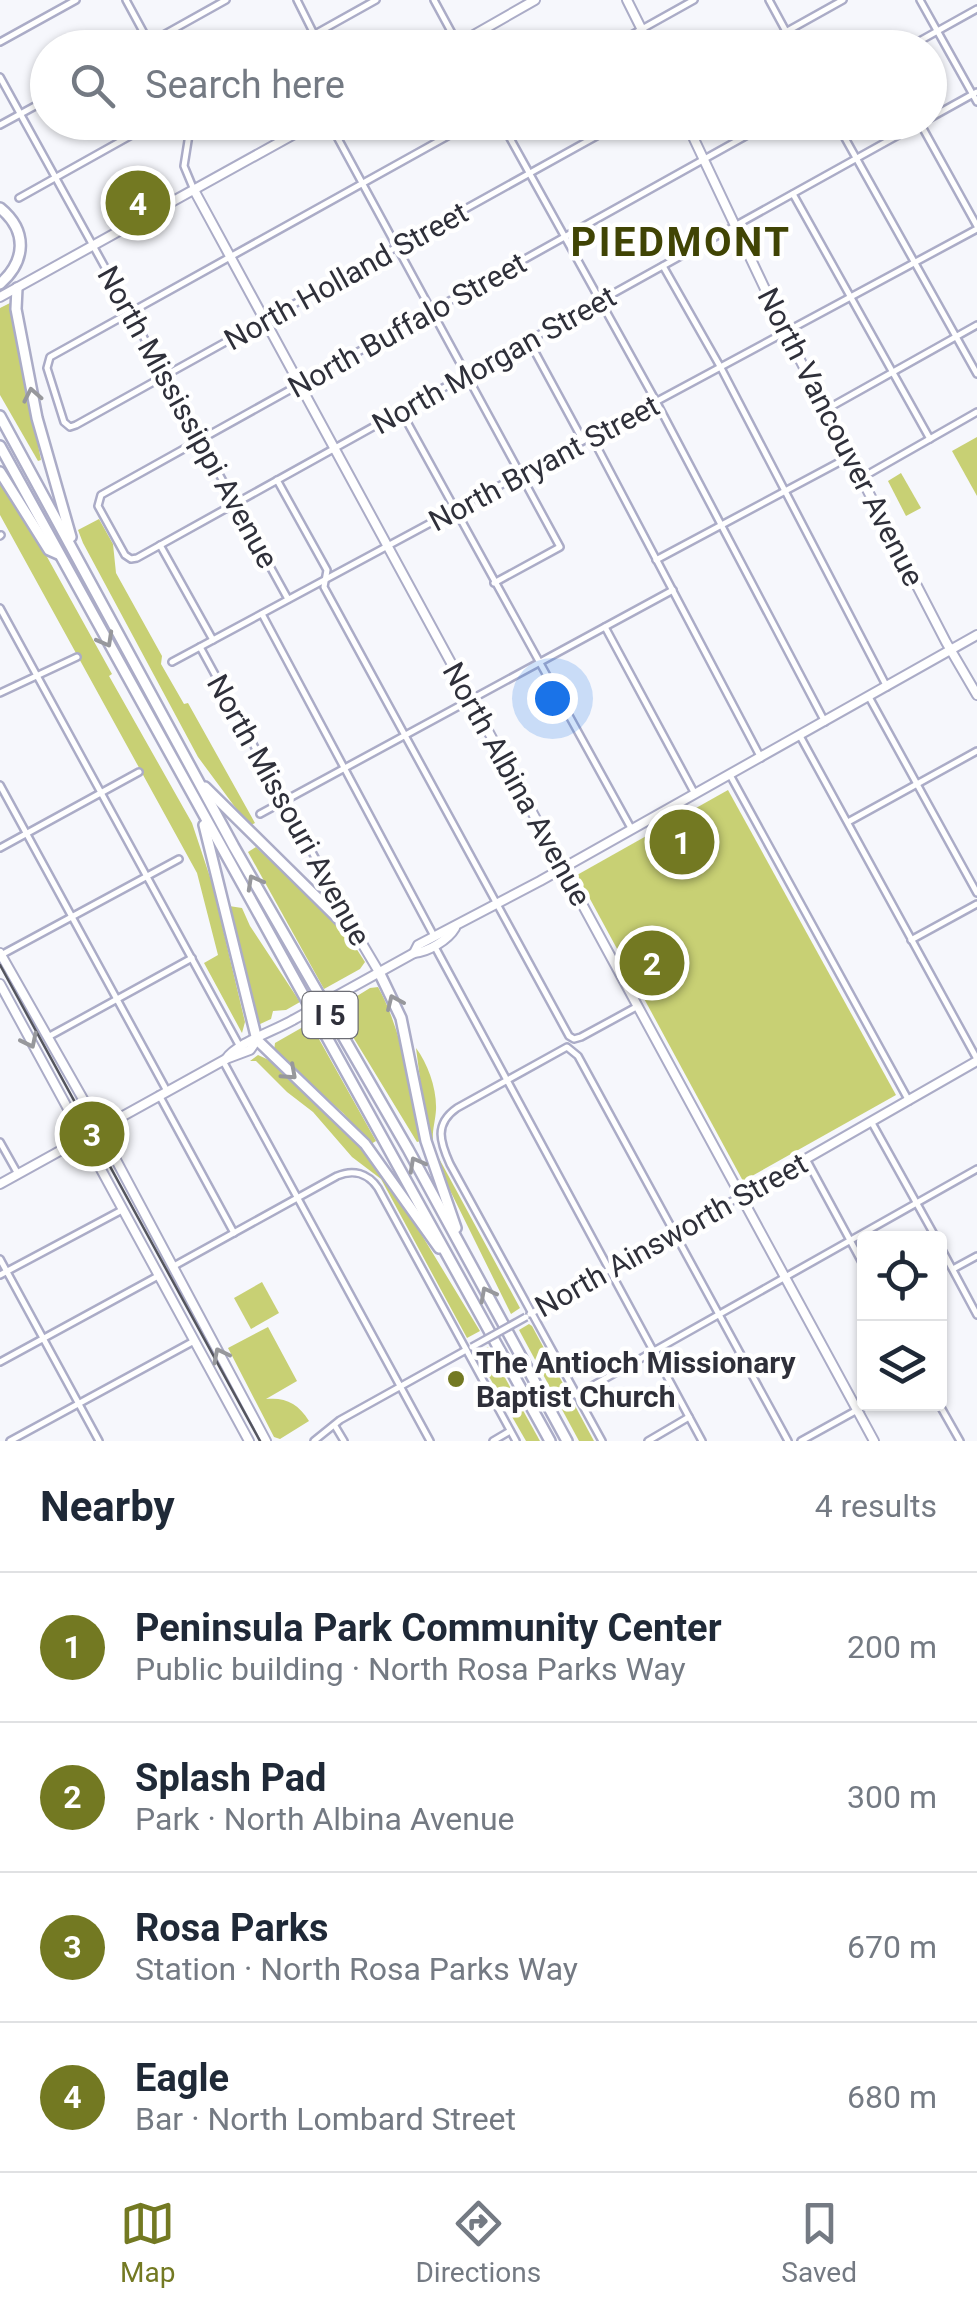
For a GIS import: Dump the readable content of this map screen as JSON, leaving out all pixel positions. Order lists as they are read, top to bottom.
{
  "streets": {
    "highway": ["I 5"],
    "street": [
      "North Holland Street",
      "North Buffalo Street",
      "North Morgan Street",
      "North Mississippi Avenue",
      "North Vancouver Avenue",
      "North Bryant Street",
      "North Albina Avenue",
      "North Missouri Avenue",
      "North Ainsworth Street"
    ]
  },
  "crossings": [
    ["North Holland Street", "North Mississippi Avenue"],
    ["North Holland Street", "North Albina Avenue"],
    ["North Buffalo Street", "North Morgan Street"],
    ["North Buffalo Street", "North Mississippi Avenue"],
    ["North Buffalo Street", "North Vancouver Avenue"],
    ["North Buffalo Street", "North Albina Avenue"],
    ["North Morgan Street", "North Mississippi Avenue"],
    ["North Morgan Street", "North Vancouver Avenue"],
    ["North Morgan Street", "North Albina Avenue"],
    ["North Morgan Street", "North Missouri Avenue"],
    ["North Mississippi Avenue", "North Bryant Street"],
    ["North Vancouver Avenue", "North Bryant Street"],
    ["North Bryant Street", "North Albina Avenue"],
    ["North Bryant Street", "North Missouri Avenue"],
    ["North Albina Avenue", "North Ainsworth Street"]
  ],
  "districts": ["PIEDMONT"],
  "places": ["The Antioch Missionary Baptist Church"],
  "page": {
    "search": "Search here",
    "pins": [
      "4",
      "1",
      "2",
      "3"
    ],
    "heading": ["Nearby", "4 results"],
    "list": [
      {
        "mark": "1",
        "name": "Peninsula Park Community Center",
        "note": "Public building · North Rosa Parks Way",
        "value": "200 m"
      },
      {
        "mark": "2",
        "name": "Splash Pad",
        "note": "Park · North Albina Avenue",
        "value": "300 m"
      },
      {
        "mark": "3",
        "name": "Rosa Parks",
        "note": "Station · North Rosa Parks Way",
        "value": "670 m"
      },
      {
        "mark": "4",
        "name": "Eagle",
        "note": "Bar · North Lombard Street",
        "value": "680 m"
      }
    ],
    "nav": ["Map", "Directions", "Saved"]
  }
}
